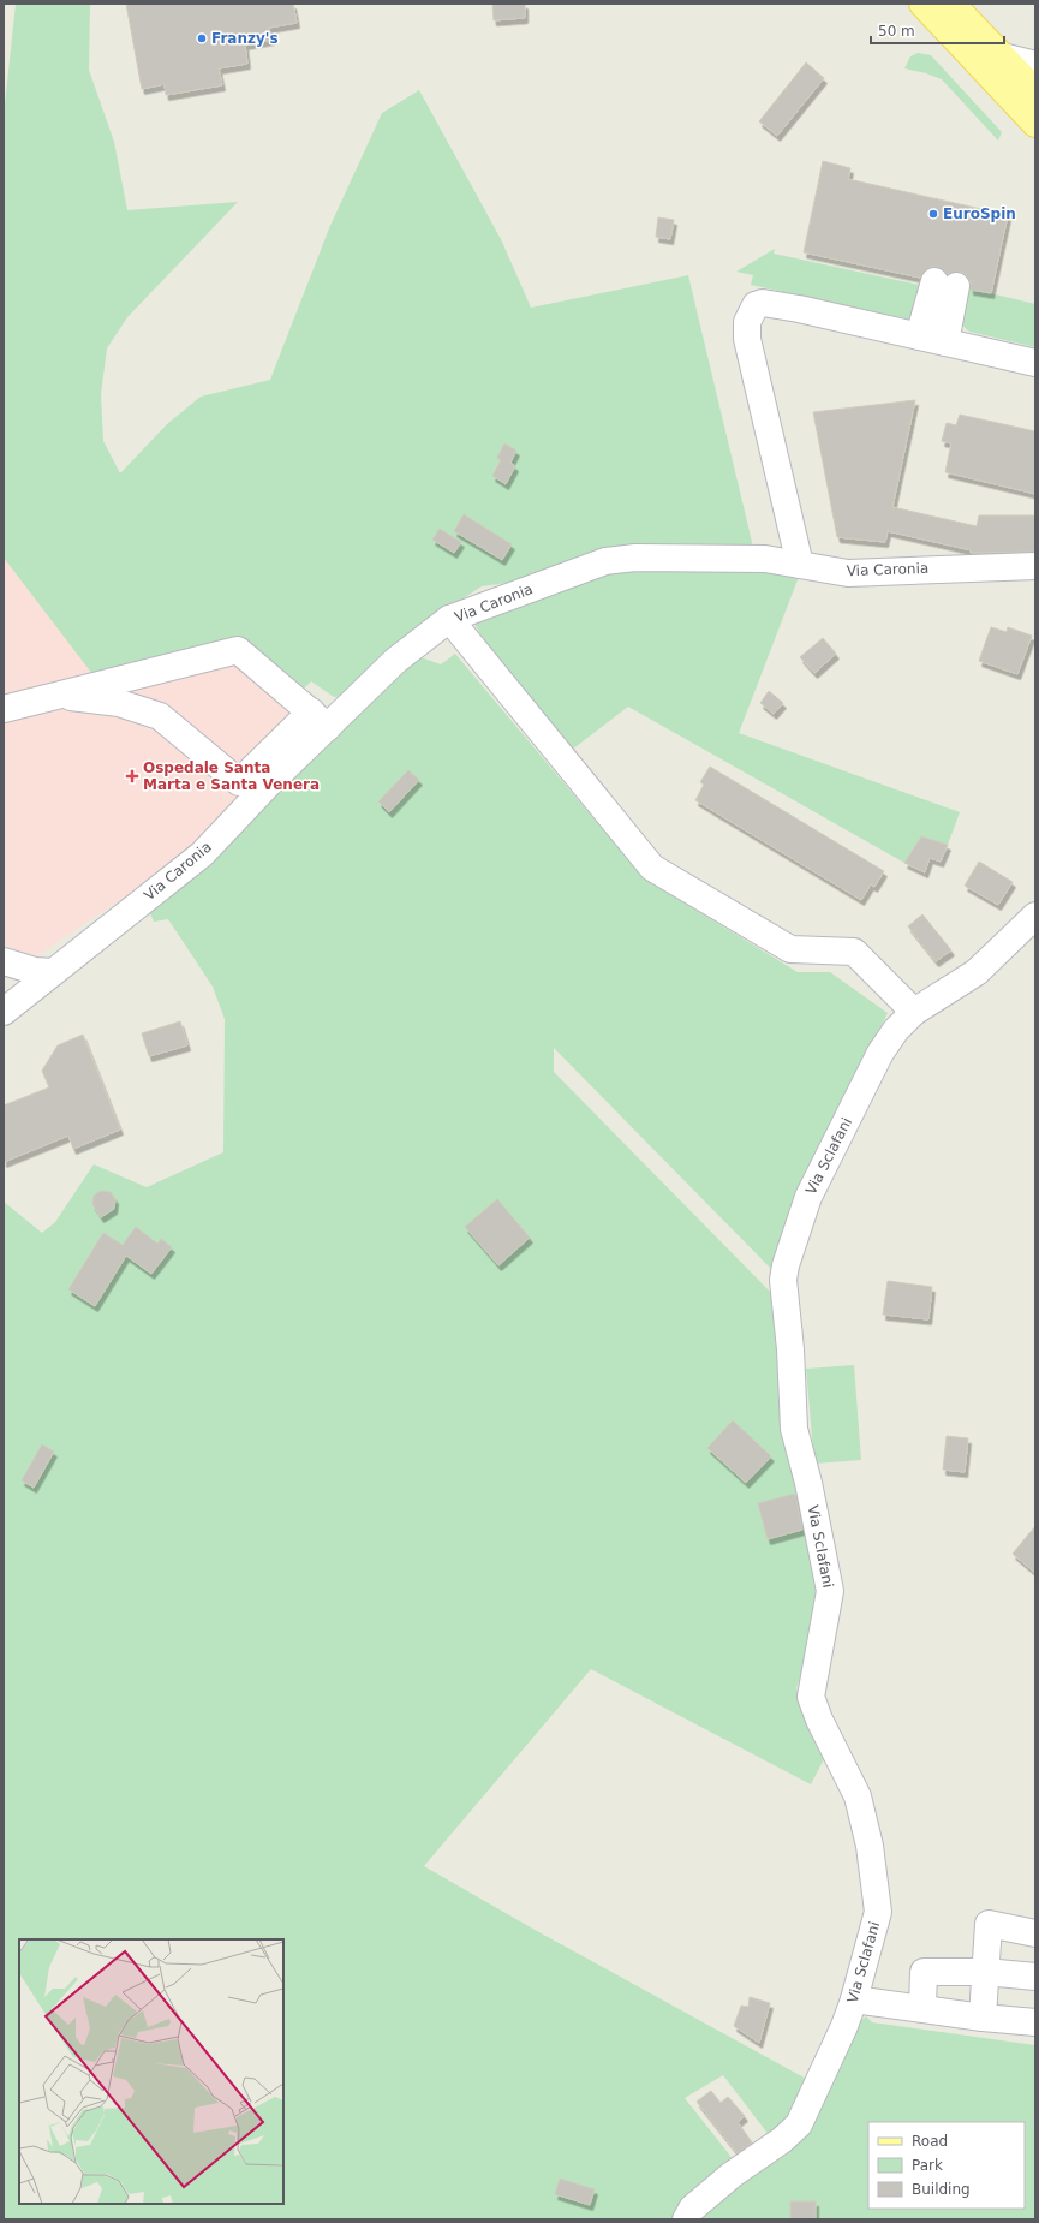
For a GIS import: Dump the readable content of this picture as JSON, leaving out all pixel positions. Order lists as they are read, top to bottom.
{
  "streets": {
    "street": ["Via Caronia", "Via Sclafani"]
  },
  "places": {
    "other": ["Franzy's", "EuroSpin"],
    "health": ["Ospedale Santa Marta e Santa Venera"]
  },
  "legend": ["Road", "Park", "Building"],
  "scale_bar": "50 m"
}
